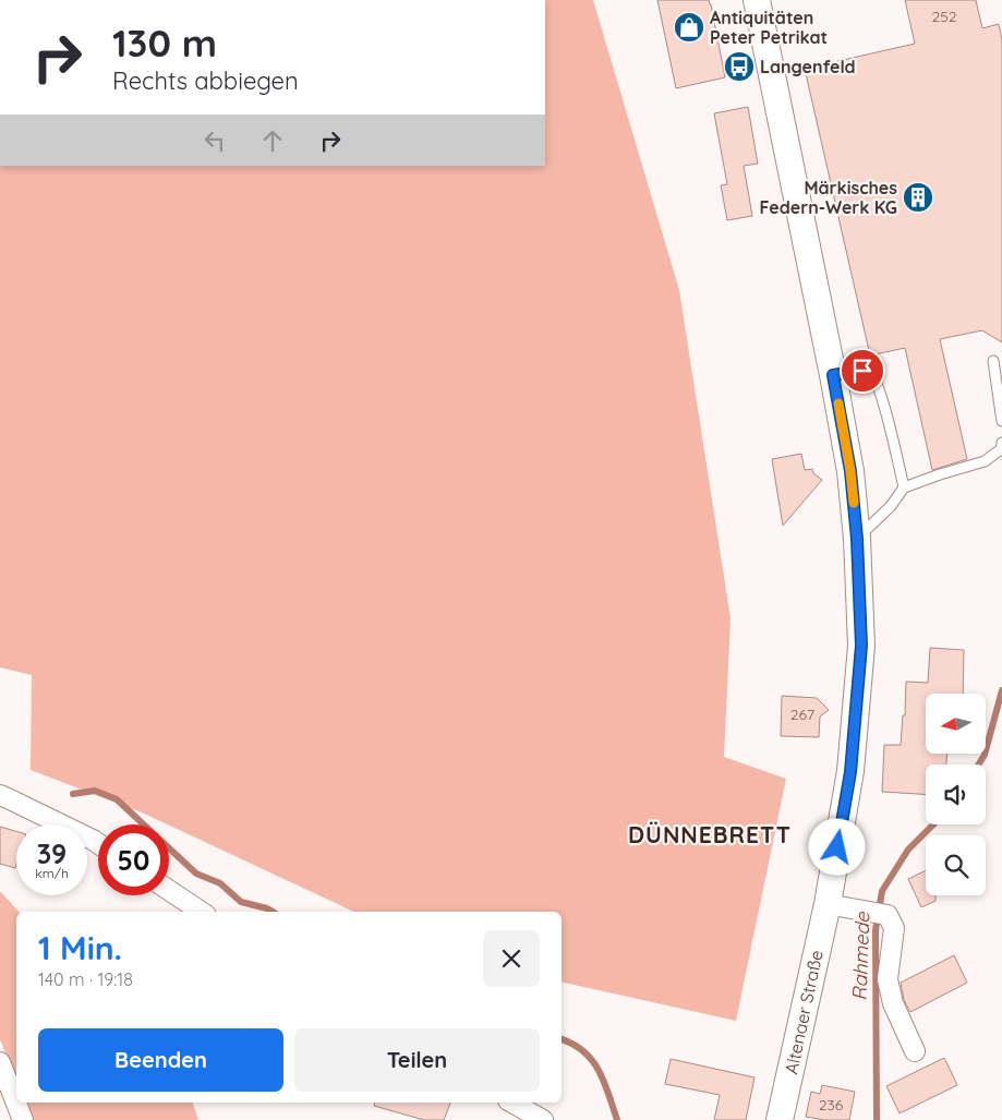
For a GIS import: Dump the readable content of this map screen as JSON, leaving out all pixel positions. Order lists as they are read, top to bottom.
{
  "streets": {
    "main road": ["Altenaer Straße"]
  },
  "districts": ["DÜNNEBRETT"],
  "water": ["Rahmede"],
  "places": {
    "shop": ["Antiquitäten Peter Petrikat"],
    "bus stop": ["Langenfeld"],
    "building": ["Märkisches Federn-Werk KG"]
  },
  "house_numbers": ["252", "267", "236"],
  "north": "left",
  "page": {
    "turn": ["130 m", "Rechts abbiegen"],
    "speed": "39 km/h",
    "limit": "50",
    "heading": ["1 Min.", "140 m · 19:18"],
    "buttons": ["Beenden", "Teilen"]
  }
}
